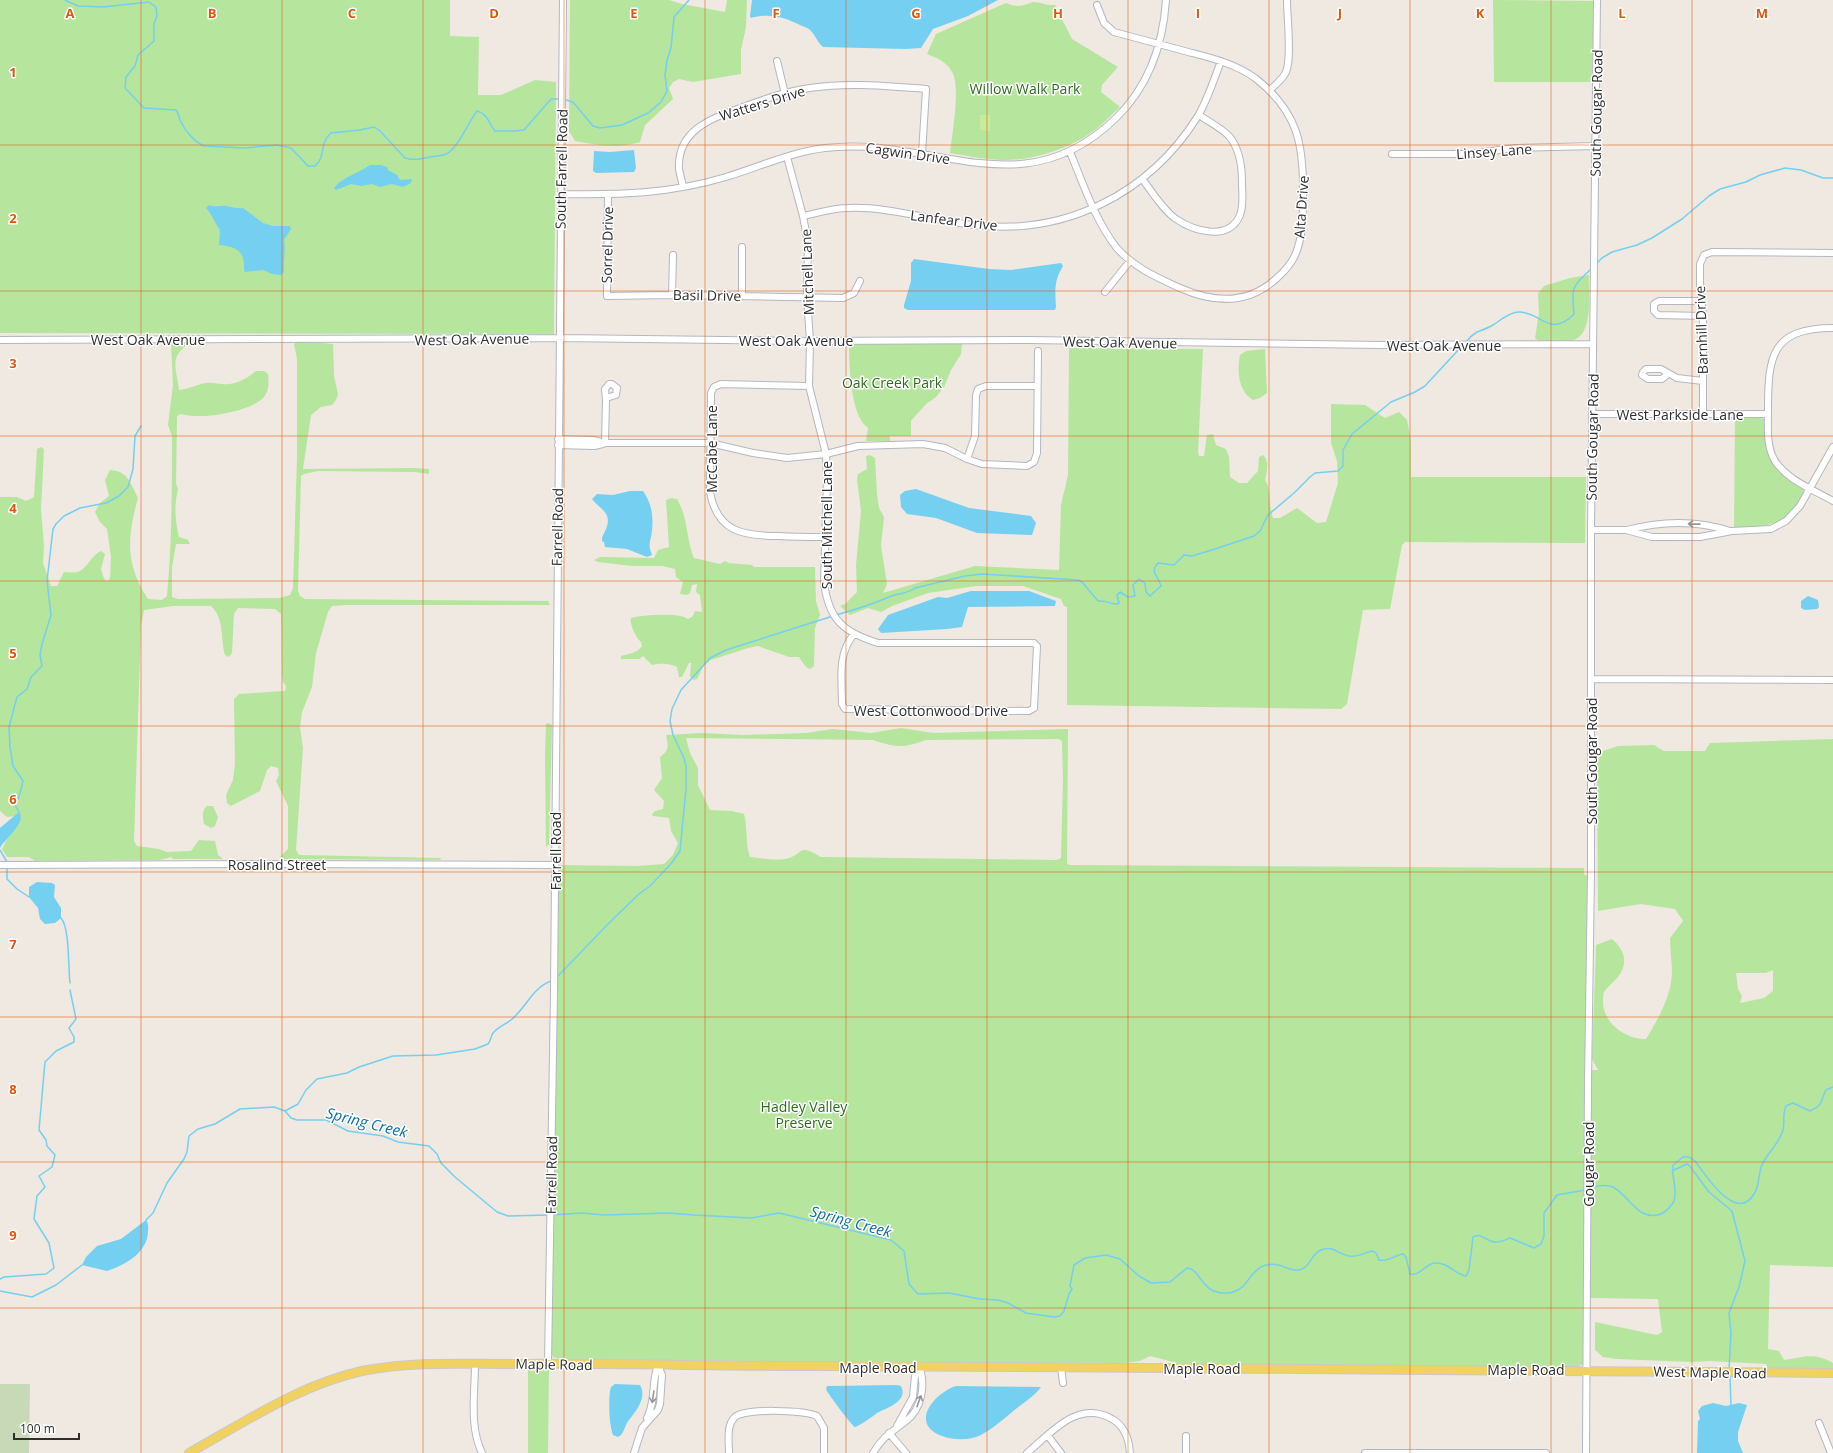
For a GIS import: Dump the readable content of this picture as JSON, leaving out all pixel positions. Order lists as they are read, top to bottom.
{
  "streets": {
    "main road": ["Maple Road", "West Maple Road"],
    "street": [
      "Watters Drive",
      "South Gougar Road",
      "Linsey Lane",
      "Cagwin Drive",
      "South Farrell Road",
      "Alta Drive",
      "Lanfear Drive",
      "Sorrel Drive",
      "Mitchell Lane",
      "Basil Drive",
      "Barnhill Drive",
      "West Oak Avenue",
      "West Parkside Lane",
      "McCabe Lane",
      "South Mitchell Lane",
      "Farrell Road",
      "West Cottonwood Drive",
      "Rosalind Street",
      "Gougar Road"
    ]
  },
  "crossings": [
    ["Watters Drive", "Cagwin Drive"],
    ["South Gougar Road", "Linsey Lane"],
    ["South Gougar Road", "West Oak Avenue"],
    ["South Gougar Road", "West Parkside Lane"],
    ["South Gougar Road", "Gougar Road"],
    ["Cagwin Drive", "South Farrell Road"],
    ["Cagwin Drive", "Alta Drive"],
    ["Cagwin Drive", "Sorrel Drive"],
    ["Cagwin Drive", "Mitchell Lane"],
    ["South Farrell Road", "West Oak Avenue"],
    ["South Farrell Road", "Farrell Road"],
    ["Alta Drive", "Lanfear Drive"],
    ["Lanfear Drive", "Mitchell Lane"],
    ["Sorrel Drive", "Basil Drive"],
    ["Mitchell Lane", "Basil Drive"],
    ["Mitchell Lane", "West Oak Avenue"],
    ["Mitchell Lane", "South Mitchell Lane"],
    ["Barnhill Drive", "West Parkside Lane"],
    ["West Oak Avenue", "South Mitchell Lane"],
    ["West Oak Avenue", "Farrell Road"],
    ["McCabe Lane", "South Mitchell Lane"],
    ["South Mitchell Lane", "West Cottonwood Drive"],
    ["Farrell Road", "Rosalind Street"],
    ["Farrell Road", "Maple Road"],
    ["Gougar Road", "Maple Road"],
    ["Gougar Road", "West Maple Road"],
    ["Maple Road", "West Maple Road"]
  ],
  "water": ["Spring Creek"],
  "parks": ["Willow Walk Park", "Oak Creek Park", "Hadley Valley Preserve"],
  "scale_bar": "100 m",
  "grid": {
    "columns": [
      "A",
      "B",
      "C",
      "D",
      "E",
      "F",
      "G",
      "H",
      "I",
      "J",
      "K",
      "L",
      "M"
    ],
    "rows": [
      "1",
      "2",
      "3",
      "4",
      "5",
      "6",
      "7",
      "8",
      "9"
    ]
  }
}
